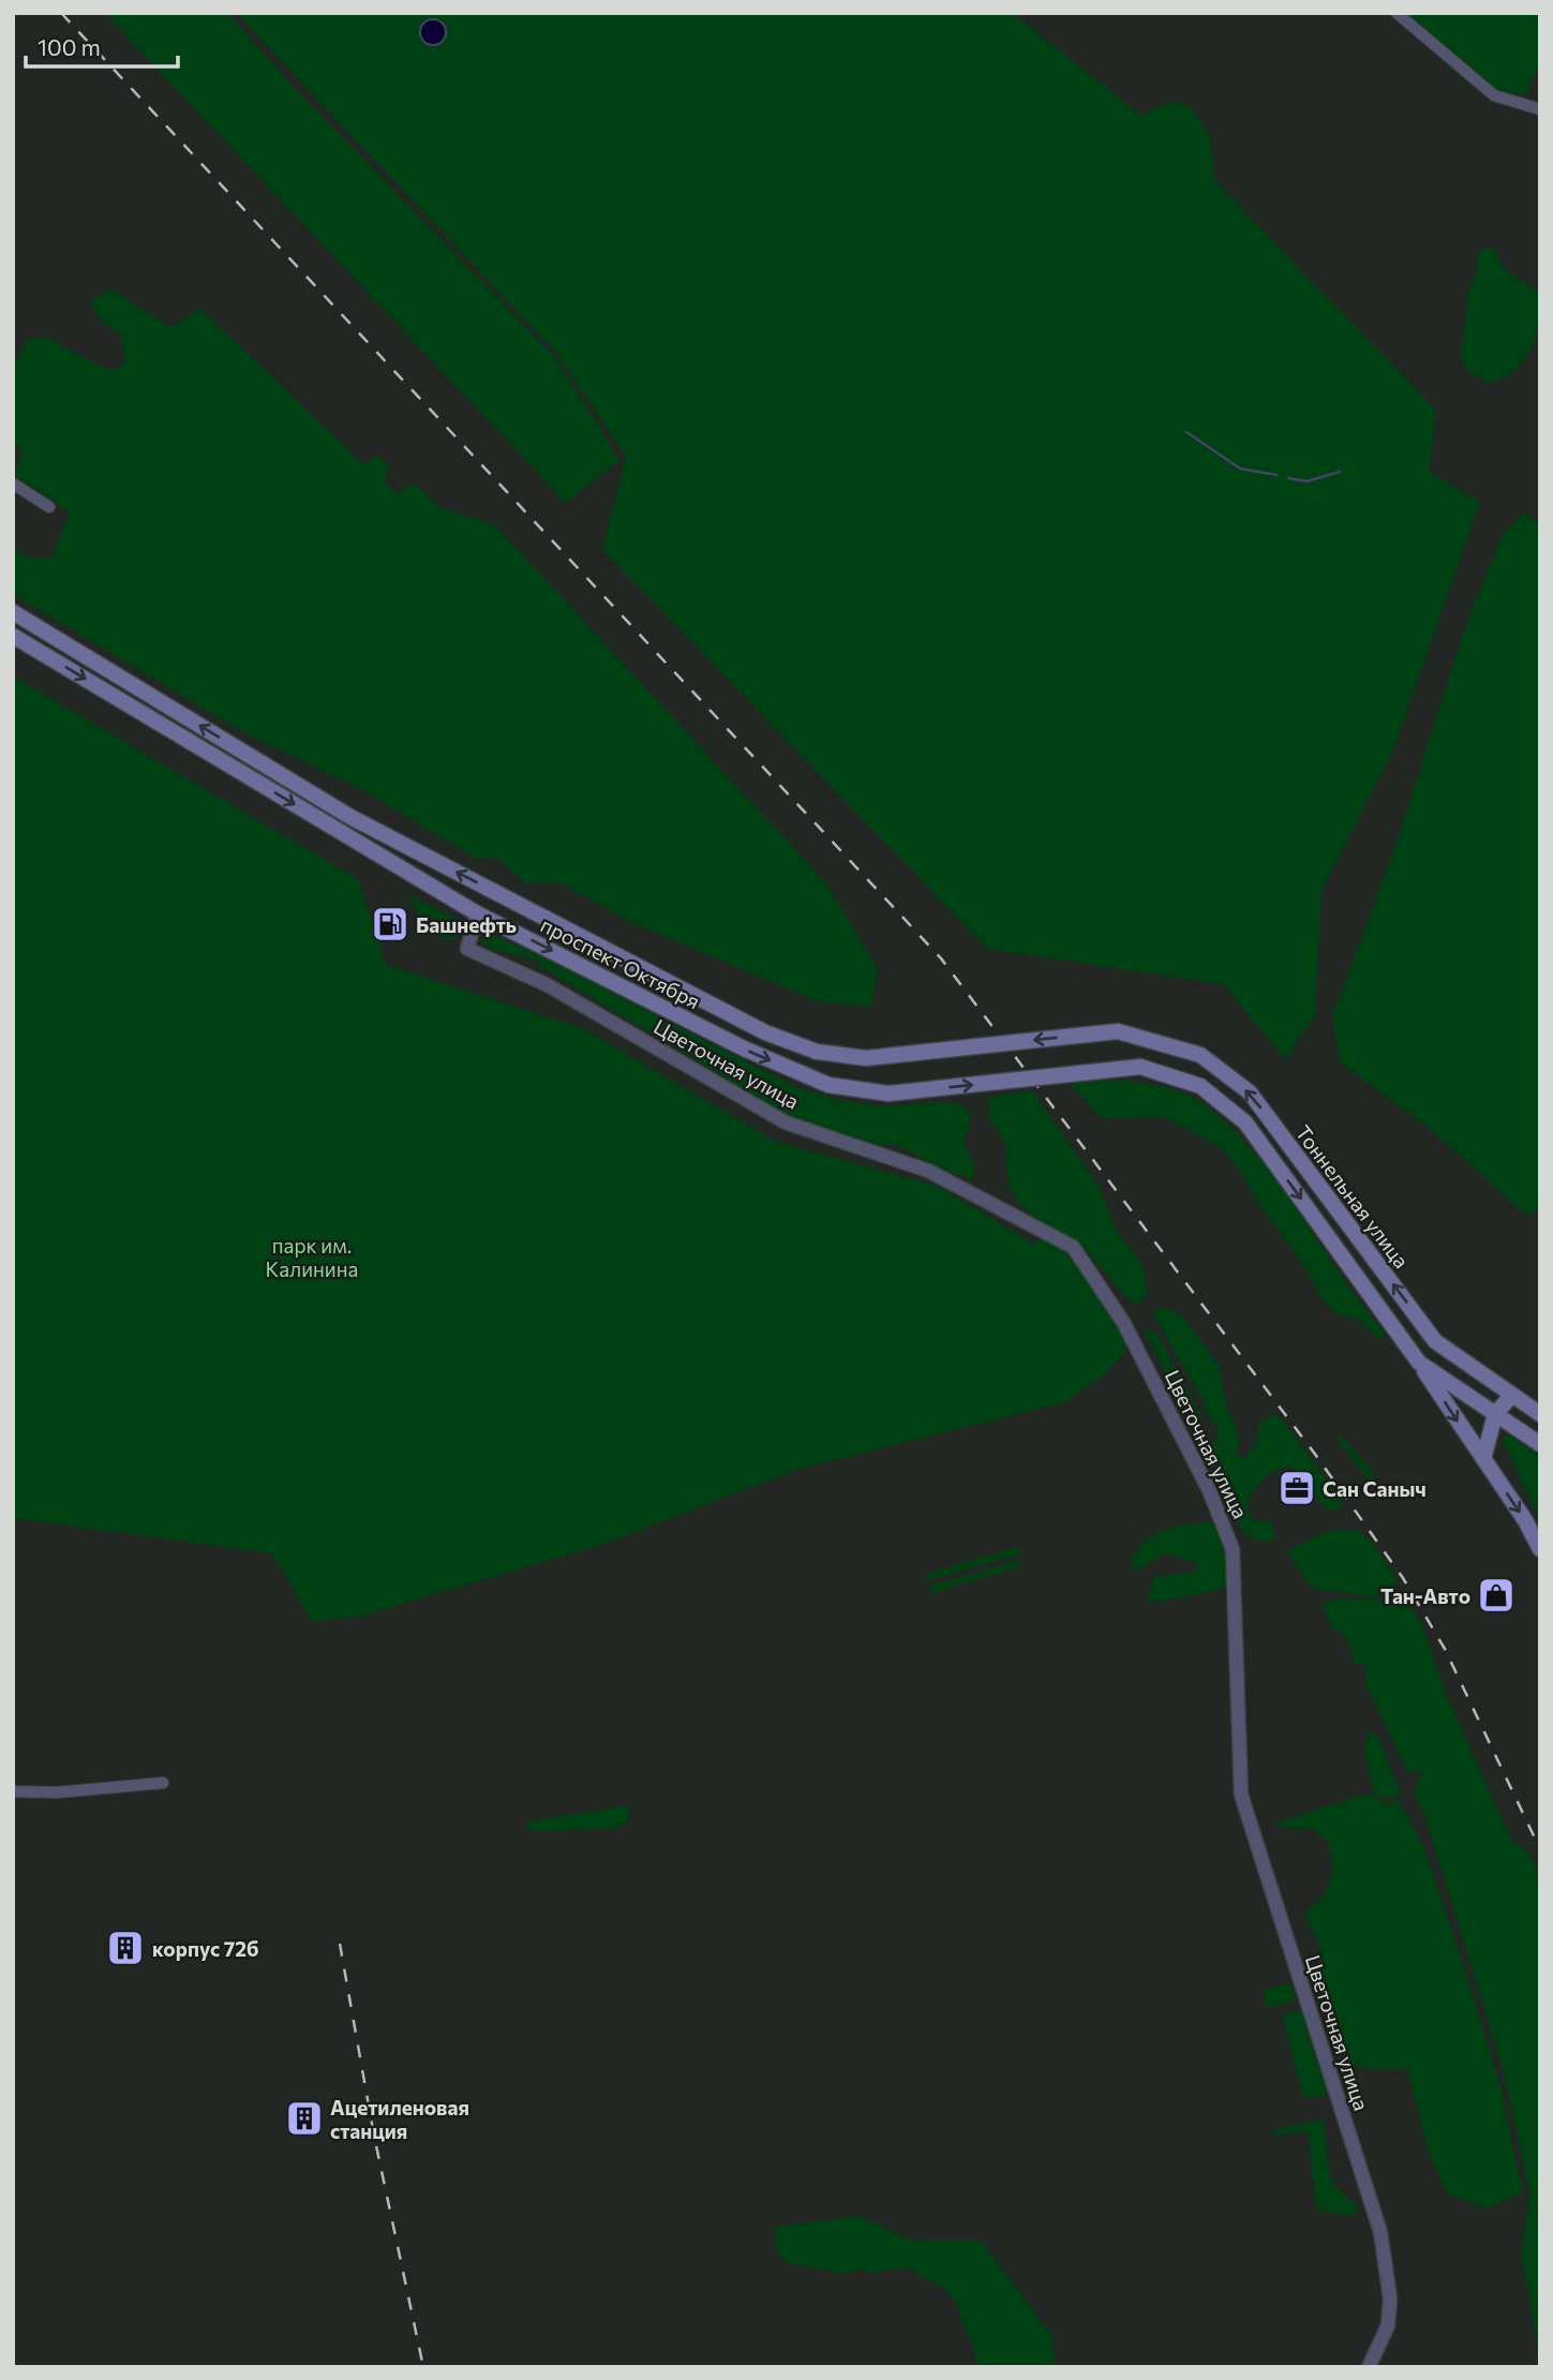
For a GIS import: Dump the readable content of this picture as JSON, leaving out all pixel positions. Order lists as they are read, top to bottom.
{
  "streets": {
    "main road": ["проспект Октября", "Тоннельная улица"],
    "street": ["Цветочная улица"]
  },
  "crossings": [
    ["проспект Октября", "Цветочная улица"],
    ["проспект Октября", "Тоннельная улица"]
  ],
  "parks": ["парк им. Калинина"],
  "places": {
    "fuel station": ["Башнефть"],
    "office": ["Сан Саныч"],
    "shop": ["Тан-Авто"],
    "building": ["корпус 72б", "Ацетиленовая станция"]
  },
  "scale_bar": "100 m"
}
